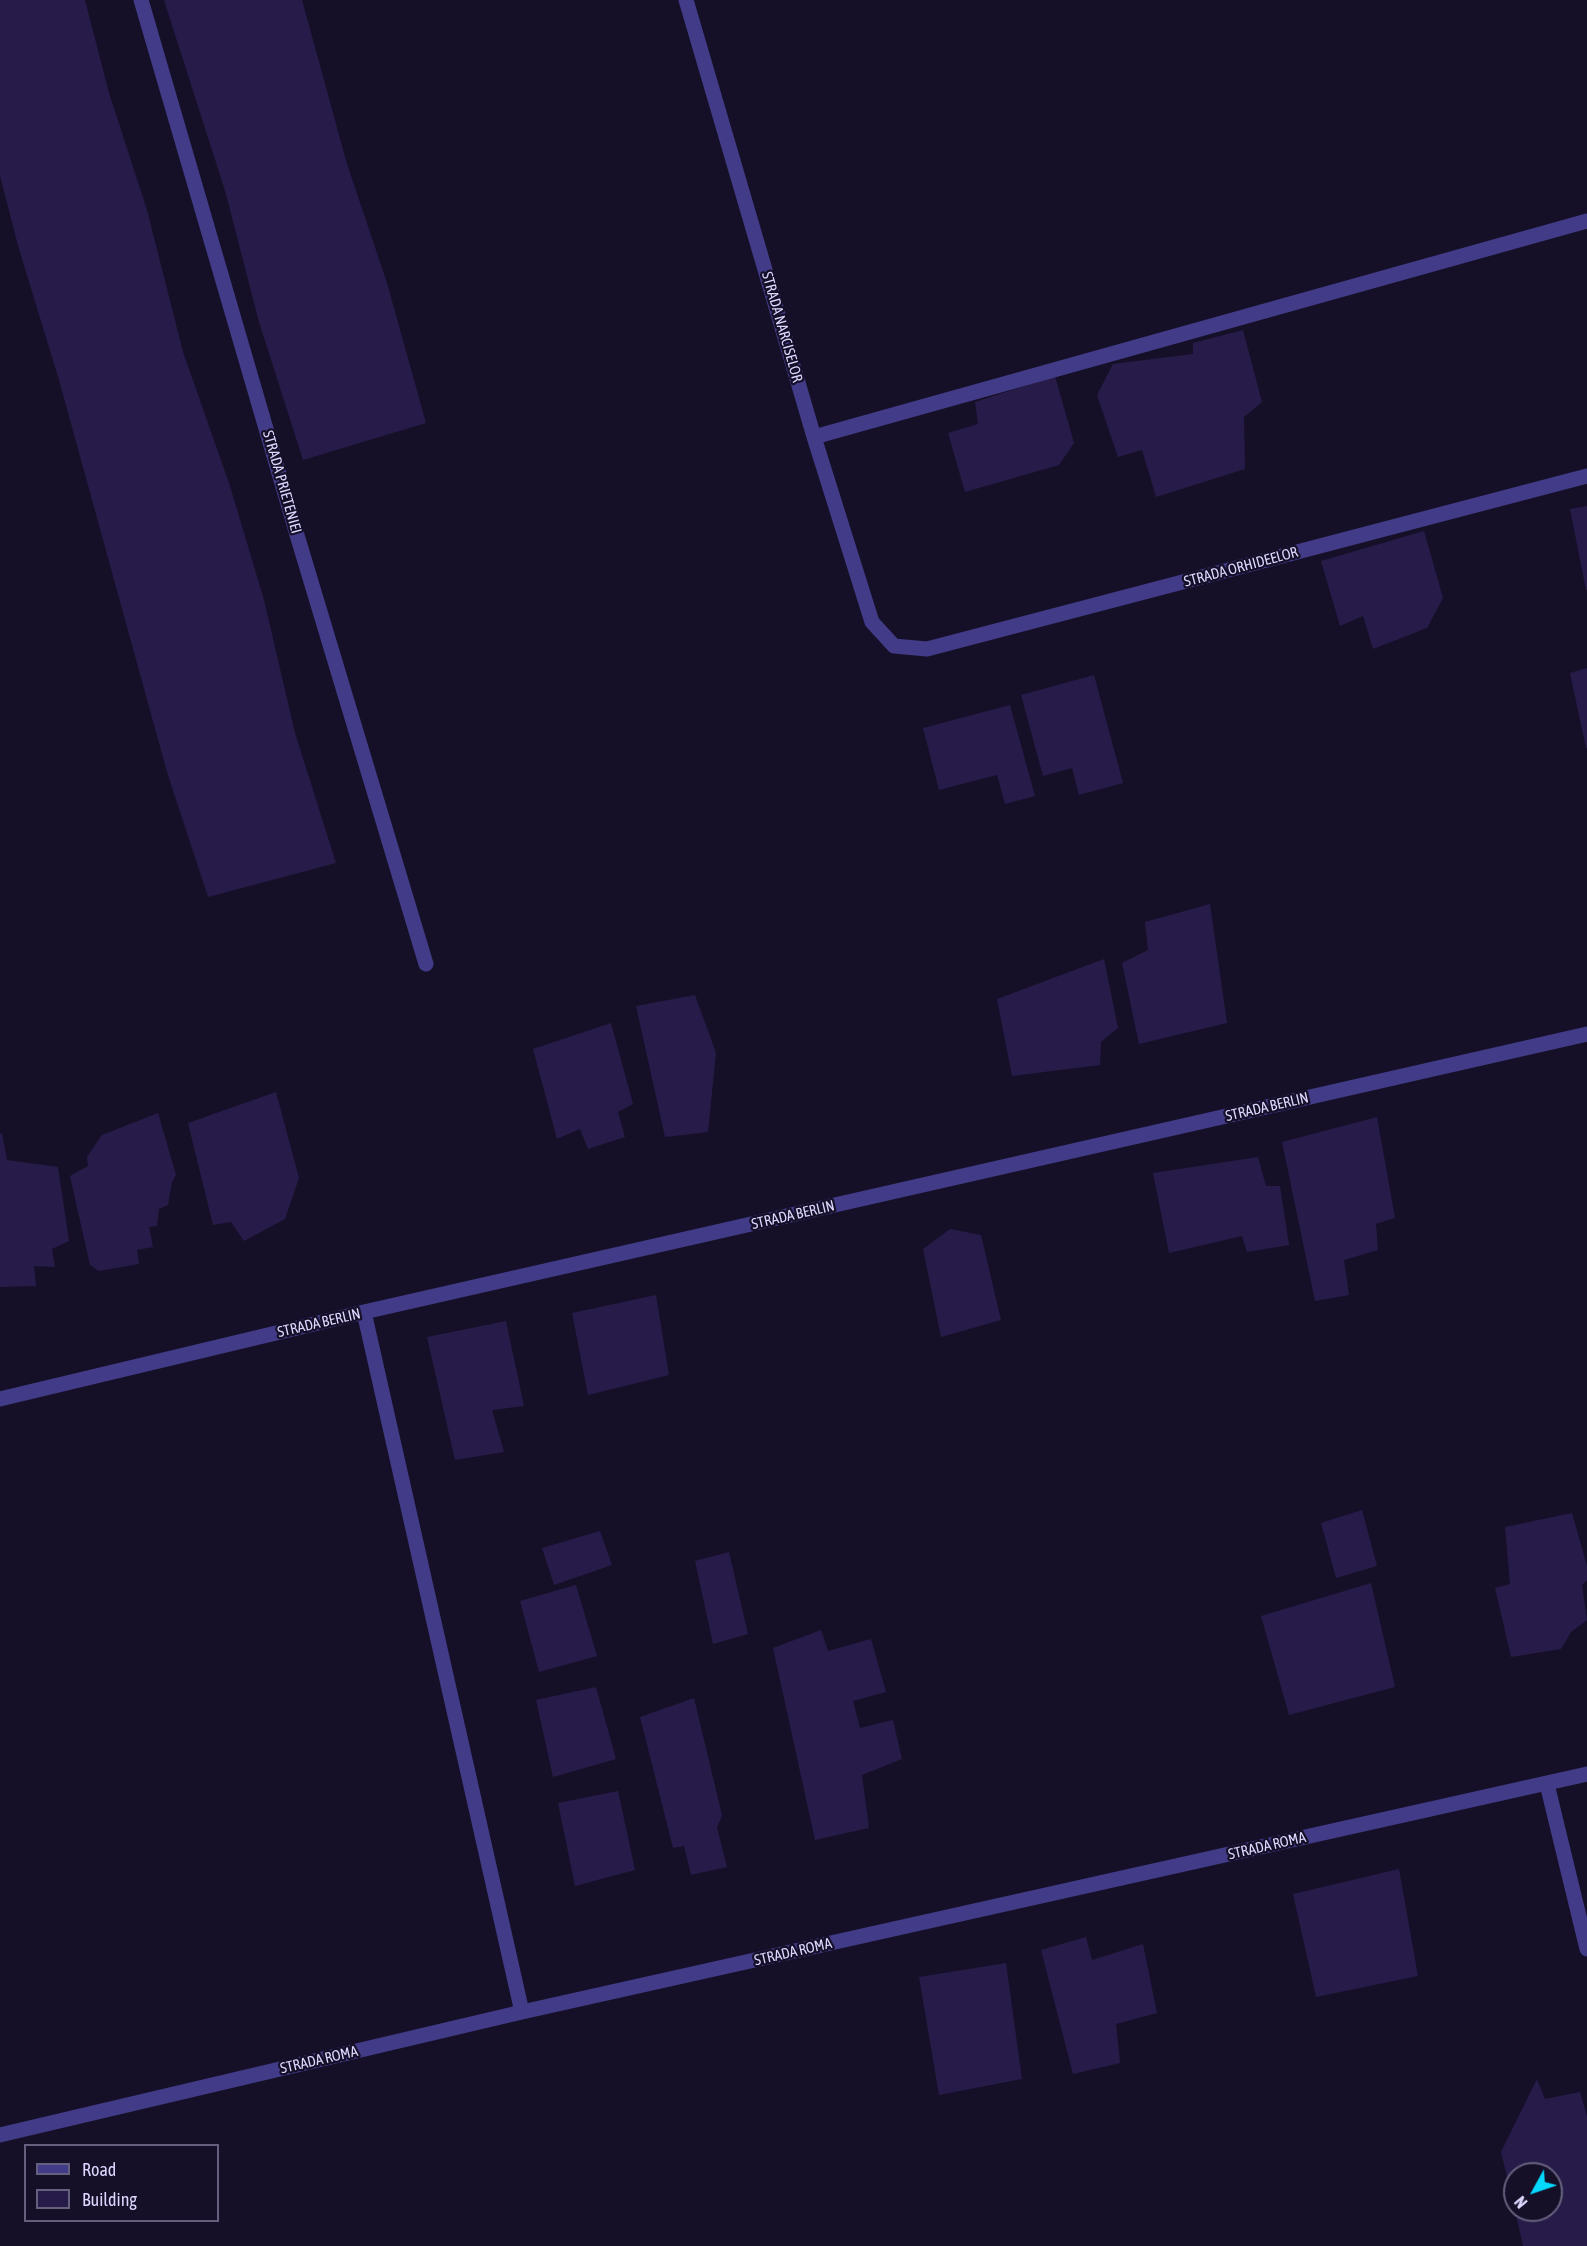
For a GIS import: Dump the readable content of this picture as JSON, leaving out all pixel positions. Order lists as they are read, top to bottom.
{
  "streets": {
    "street": [
      "STRADA NARCISELOR",
      "STRADA PRIETENIEI",
      "STRADA ORHIDEELOR",
      "STRADA BERLIN",
      "STRADA ROMA"
    ]
  },
  "crossings": [
    ["STRADA NARCISELOR", "STRADA ORHIDEELOR"]
  ],
  "legend": ["Road", "Building"],
  "north": "bottom left"
}
